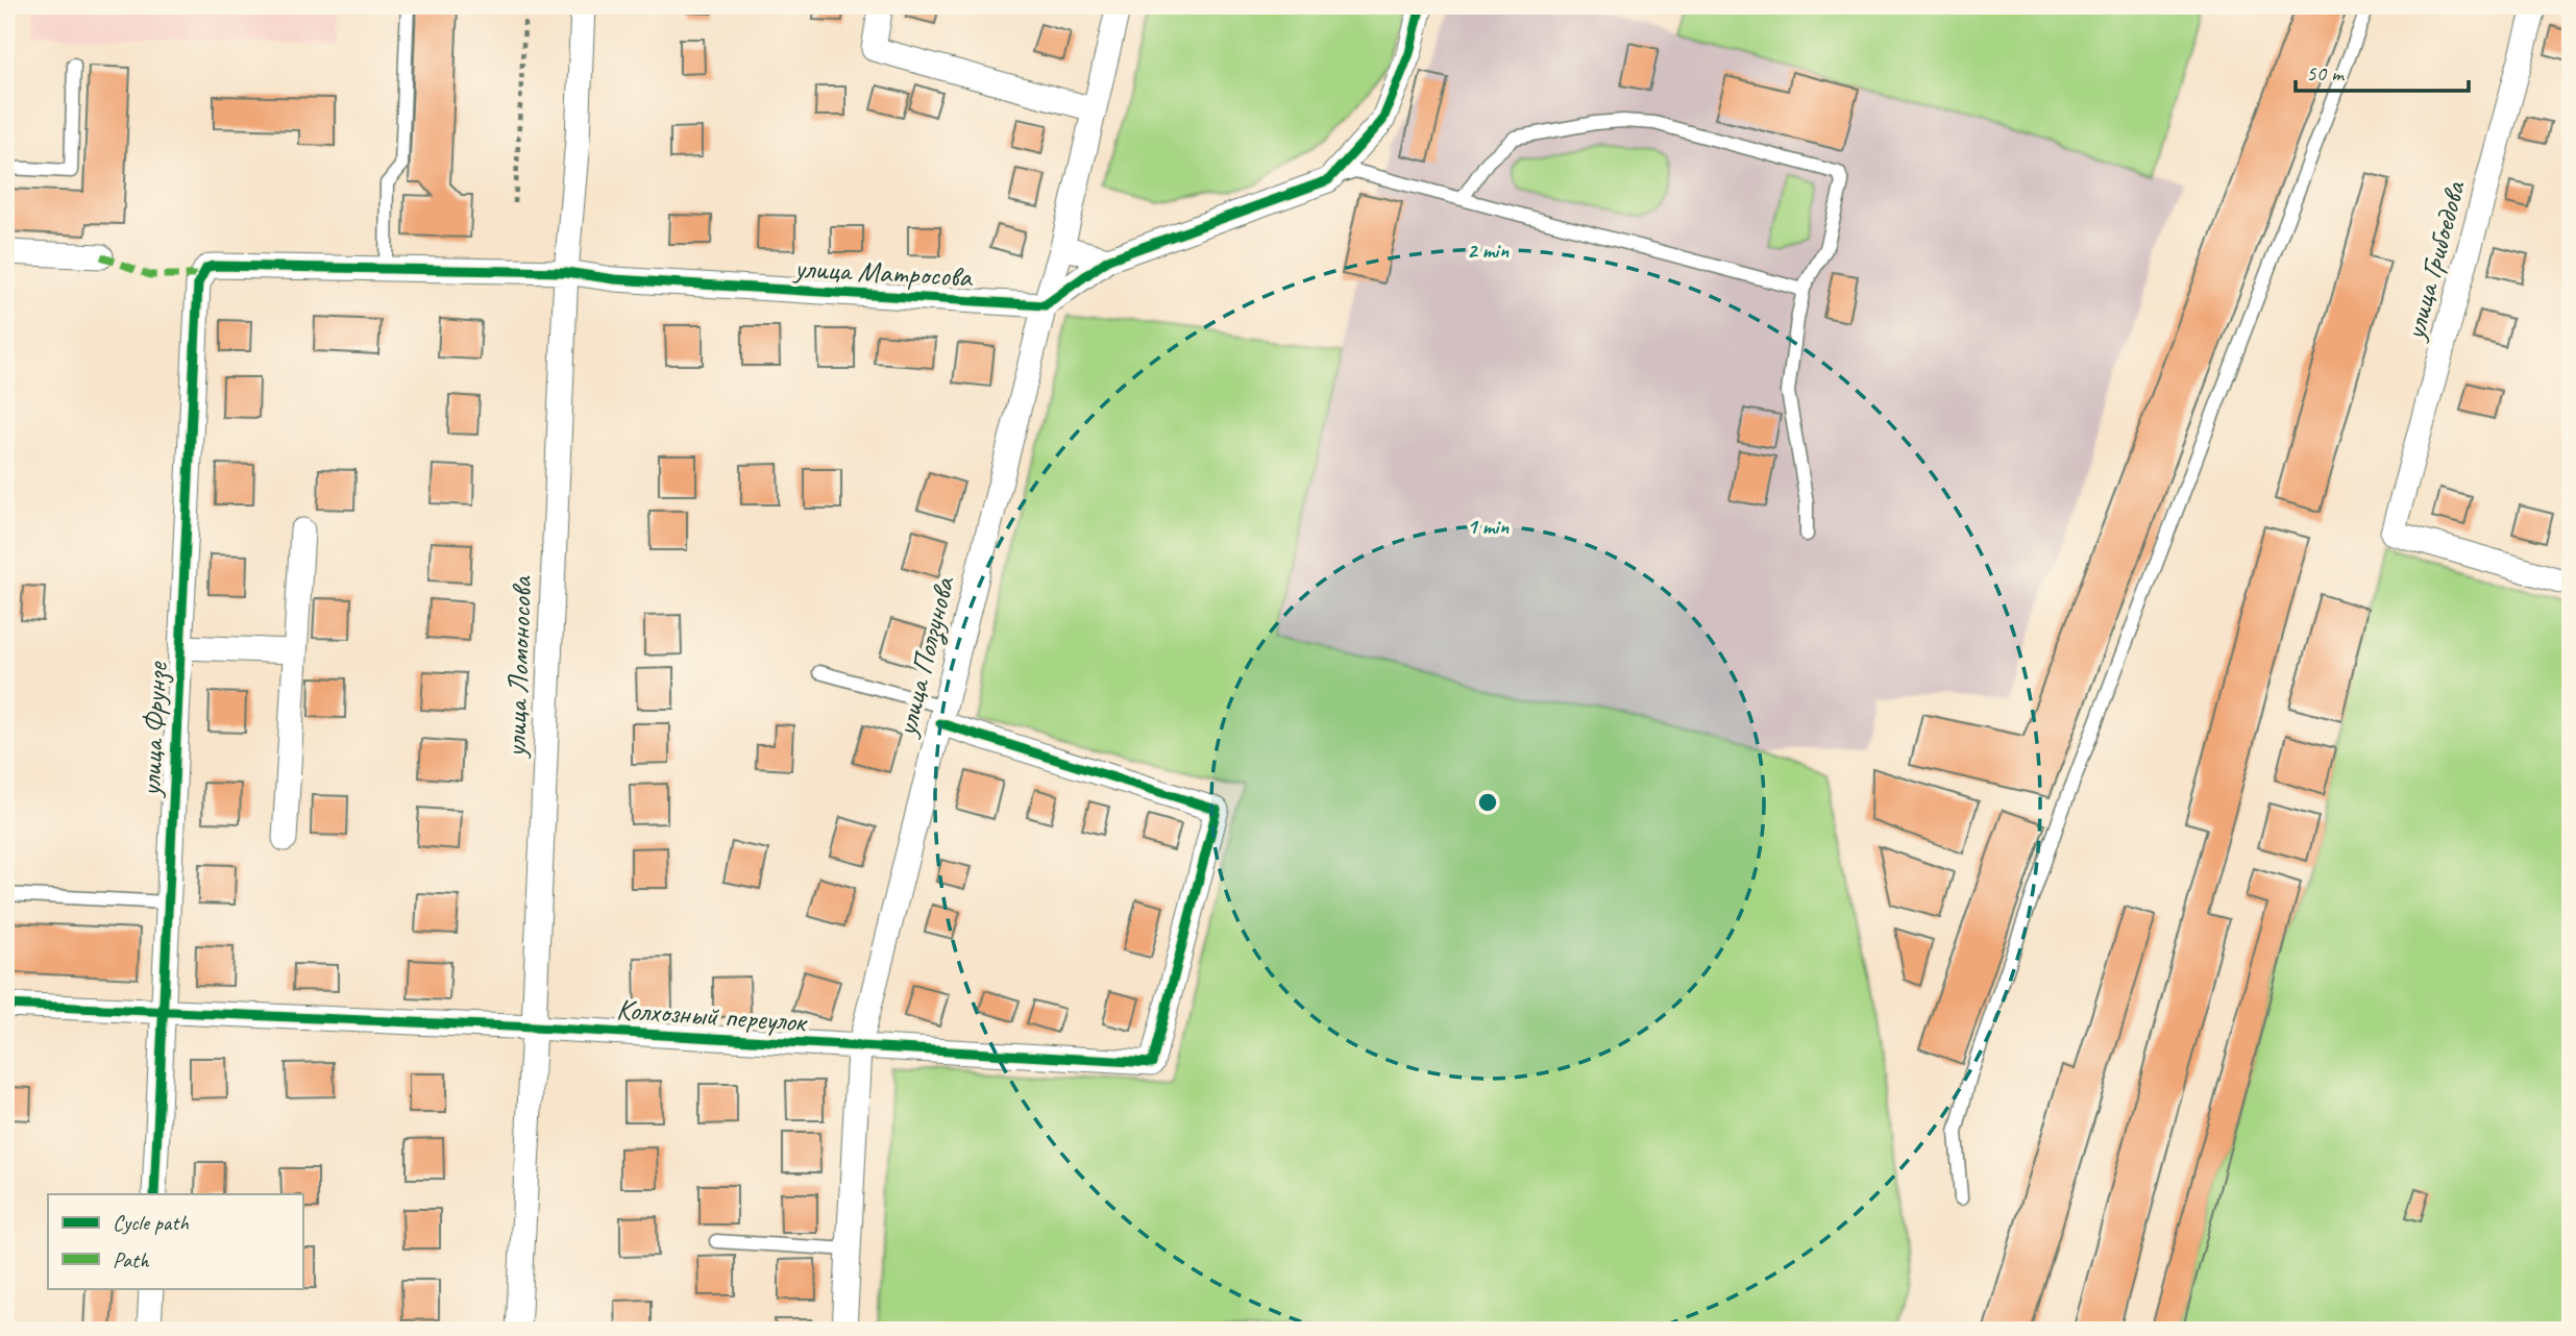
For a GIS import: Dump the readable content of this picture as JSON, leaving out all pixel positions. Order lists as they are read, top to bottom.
{
  "streets": {
    "street": [
      "улица Грибоедова",
      "улица Матросова",
      "улица Ползунова",
      "улица Ломоносова",
      "улица Фрунзе",
      "Колхозный переулок"
    ]
  },
  "crossings": [
    ["улица Матросова", "улица Ползунова"],
    ["улица Матросова", "улица Ломоносова"],
    ["улица Матросова", "улица Фрунзе"],
    ["улица Ползунова", "Колхозный переулок"],
    ["улица Ломоносова", "Колхозный переулок"],
    ["улица Фрунзе", "Колхозный переулок"]
  ],
  "legend": ["Cycle path", "Path"],
  "scale_bar": "50 m",
  "rings": ["2 min", "1 min"]
}
